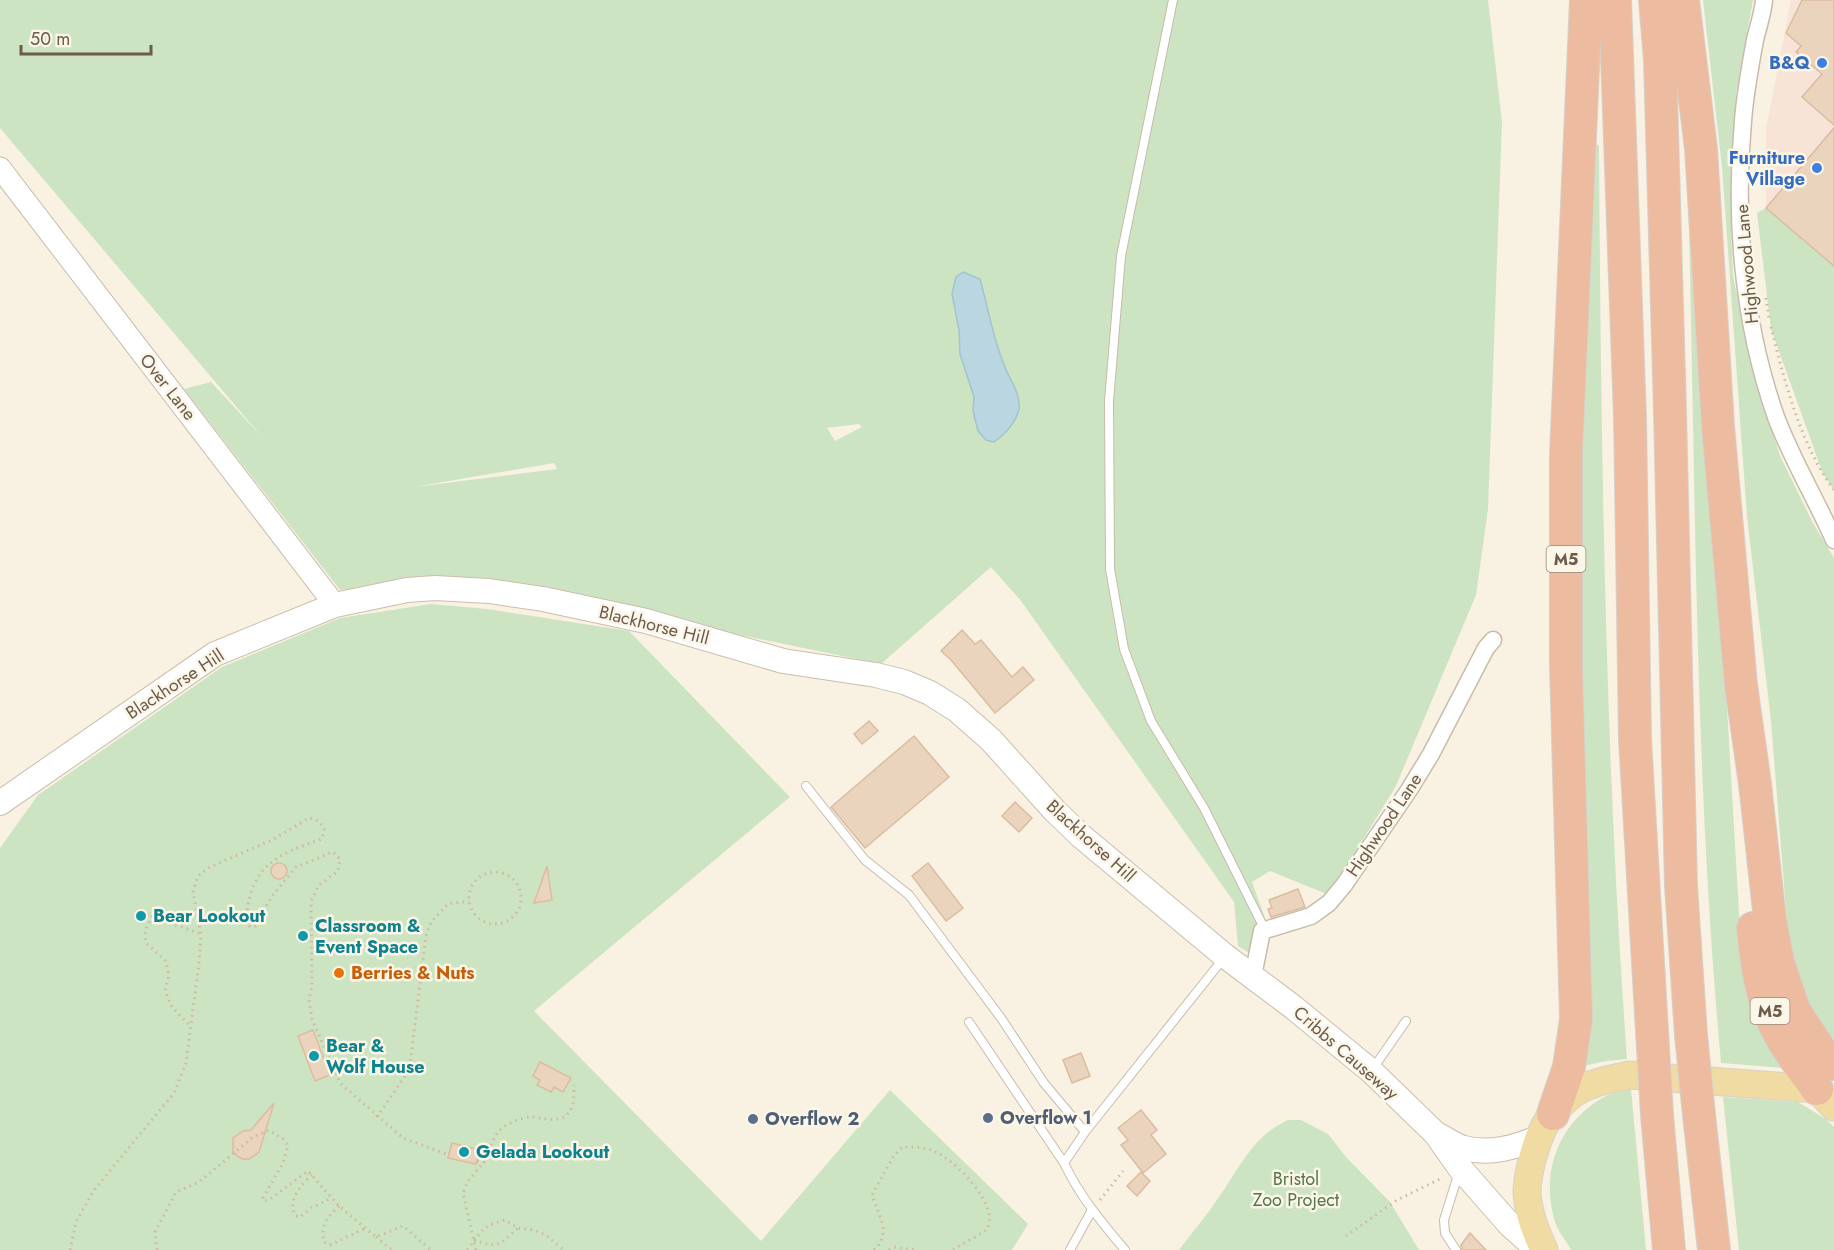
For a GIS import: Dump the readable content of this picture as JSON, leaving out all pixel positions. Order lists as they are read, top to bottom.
{
  "streets": {
    "highway": ["M5"],
    "main road": ["Blackhorse Hill", "Cribbs Causeway"],
    "street": ["Highwood Lane", "Over Lane"]
  },
  "crossings": [
    ["Over Lane", "Blackhorse Hill"],
    ["M5", "Cribbs Causeway"],
    ["Blackhorse Hill", "Cribbs Causeway"]
  ],
  "parks": ["Bristol Zoo Project"],
  "places": [
    "B&Q",
    "Furniture Village",
    "Bear Lookout",
    "Classroom & Event Space",
    "Berries & Nuts",
    "Bear & Wolf House",
    "Overflow 1",
    "Overflow 2",
    "Gelada Lookout"
  ],
  "scale_bar": "50 m"
}
